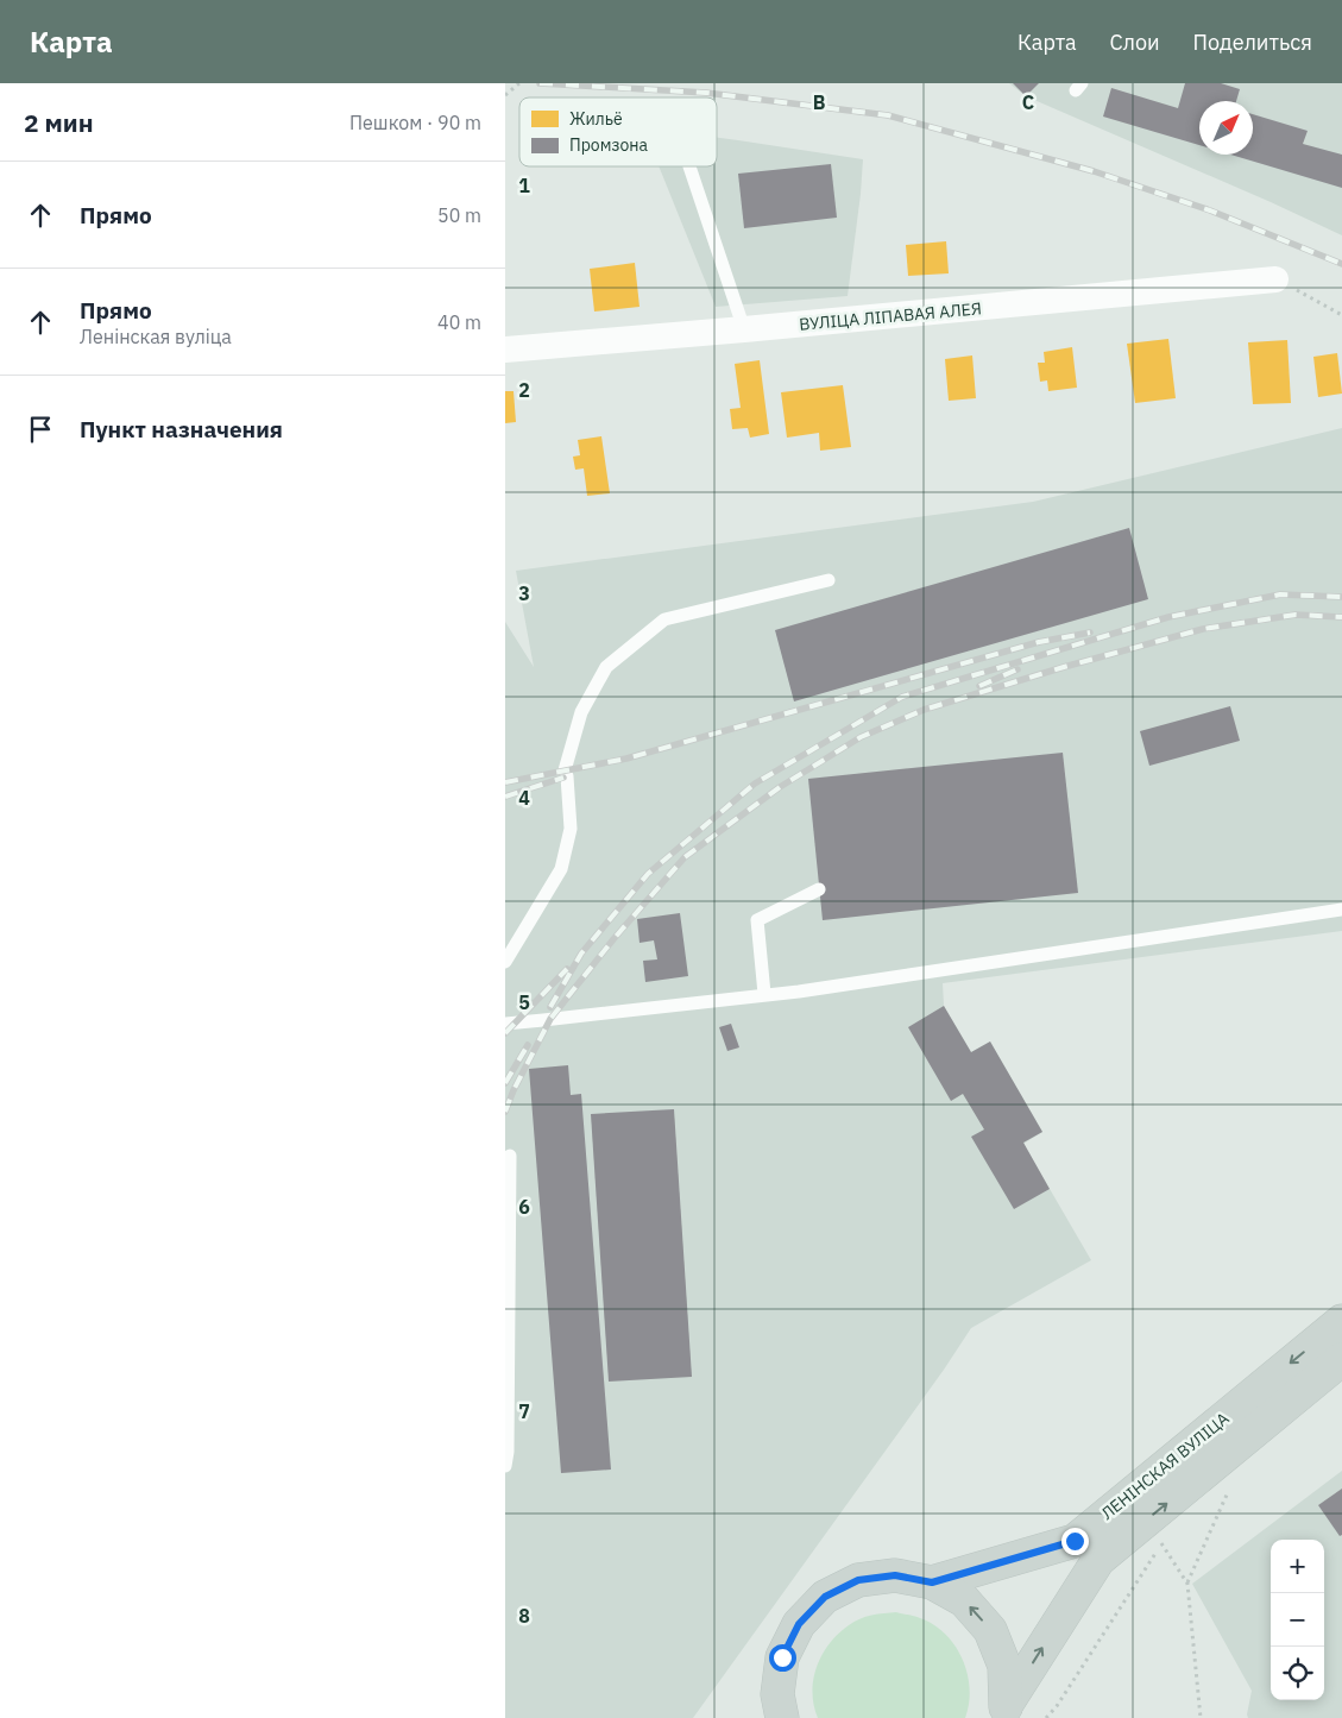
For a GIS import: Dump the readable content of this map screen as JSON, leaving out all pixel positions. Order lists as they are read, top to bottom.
{
  "streets": {
    "main road": ["ЛЕНІНСКАЯ ВУЛІЦА"],
    "street": ["ВУЛІЦА ЛІПАВАЯ АЛЕЯ"]
  },
  "legend": ["Жильё", "Промзона"],
  "north": "top right",
  "page": {
    "header": "Карта",
    "nav": ["Карта", "Слои", "Поделиться"],
    "heading": ["2 мин", "Пешком · 90 m"],
    "list": [
      ["Прямо", "50 m"],
      ["Прямо", "Ленінская вуліца", "40 m"],
      "Пункт назначения"
    ],
    "map_buttons": ["+", "−"]
  },
  "grid": {
    "columns": ["B", "C"],
    "rows": [
      "1",
      "2",
      "3",
      "4",
      "5",
      "6",
      "7",
      "8"
    ]
  }
}
